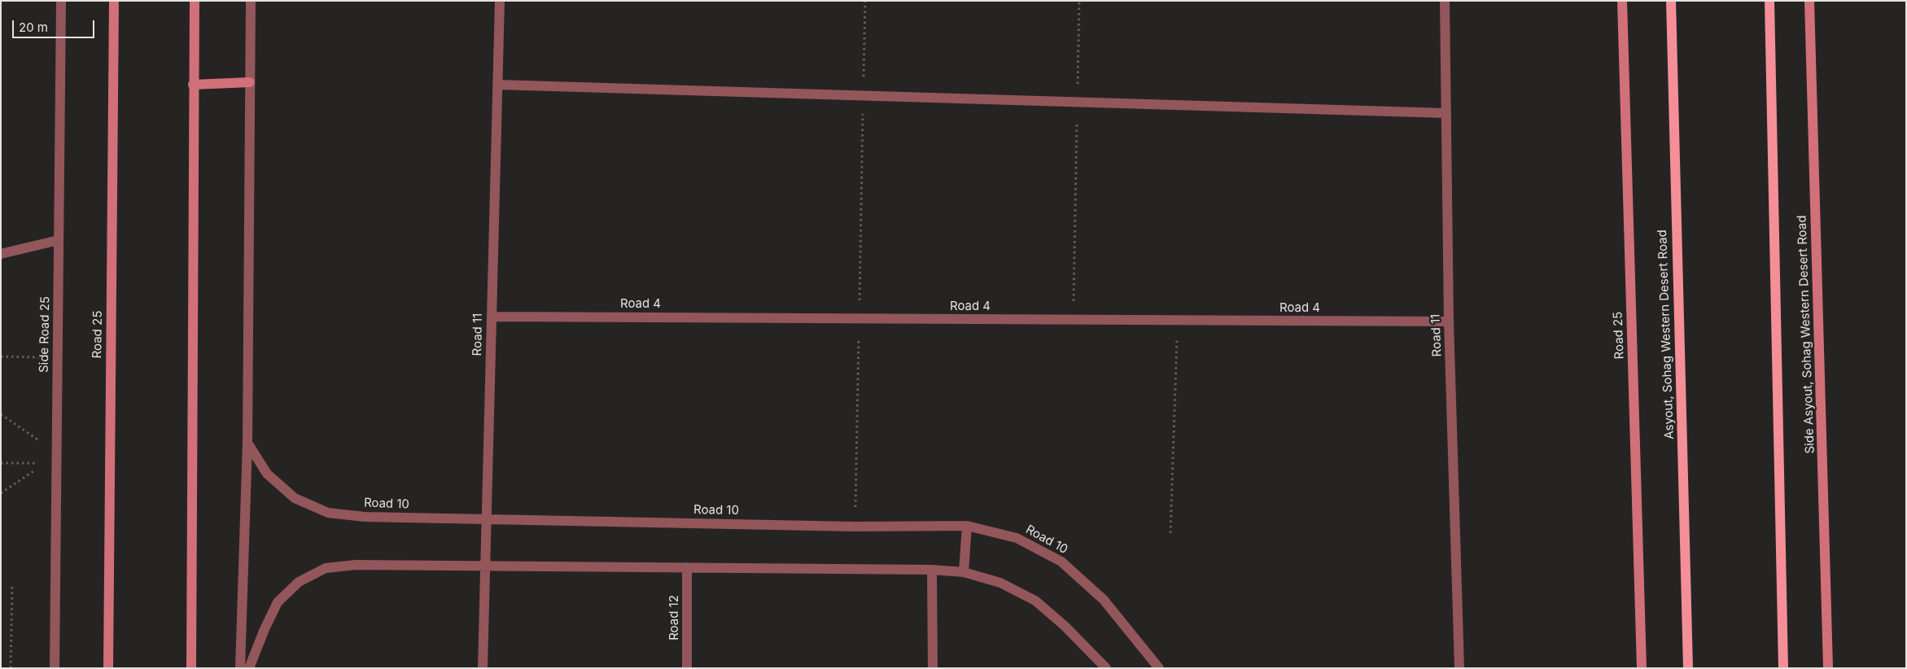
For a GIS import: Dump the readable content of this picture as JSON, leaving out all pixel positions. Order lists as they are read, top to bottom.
{
  "streets": {
    "main road": ["Asyout, Sohag Western Desert Road"],
    "street": [
      "Road 4",
      "Side Road 25",
      "Road 25",
      "Road 11",
      "Side Asyout, Sohag Western Desert Road",
      "Road 10",
      "Road 12"
    ]
  },
  "crossings": [
    ["Road 4", "Road 11"],
    ["Road 11", "Road 10"]
  ],
  "scale_bar": "20 m"
}
